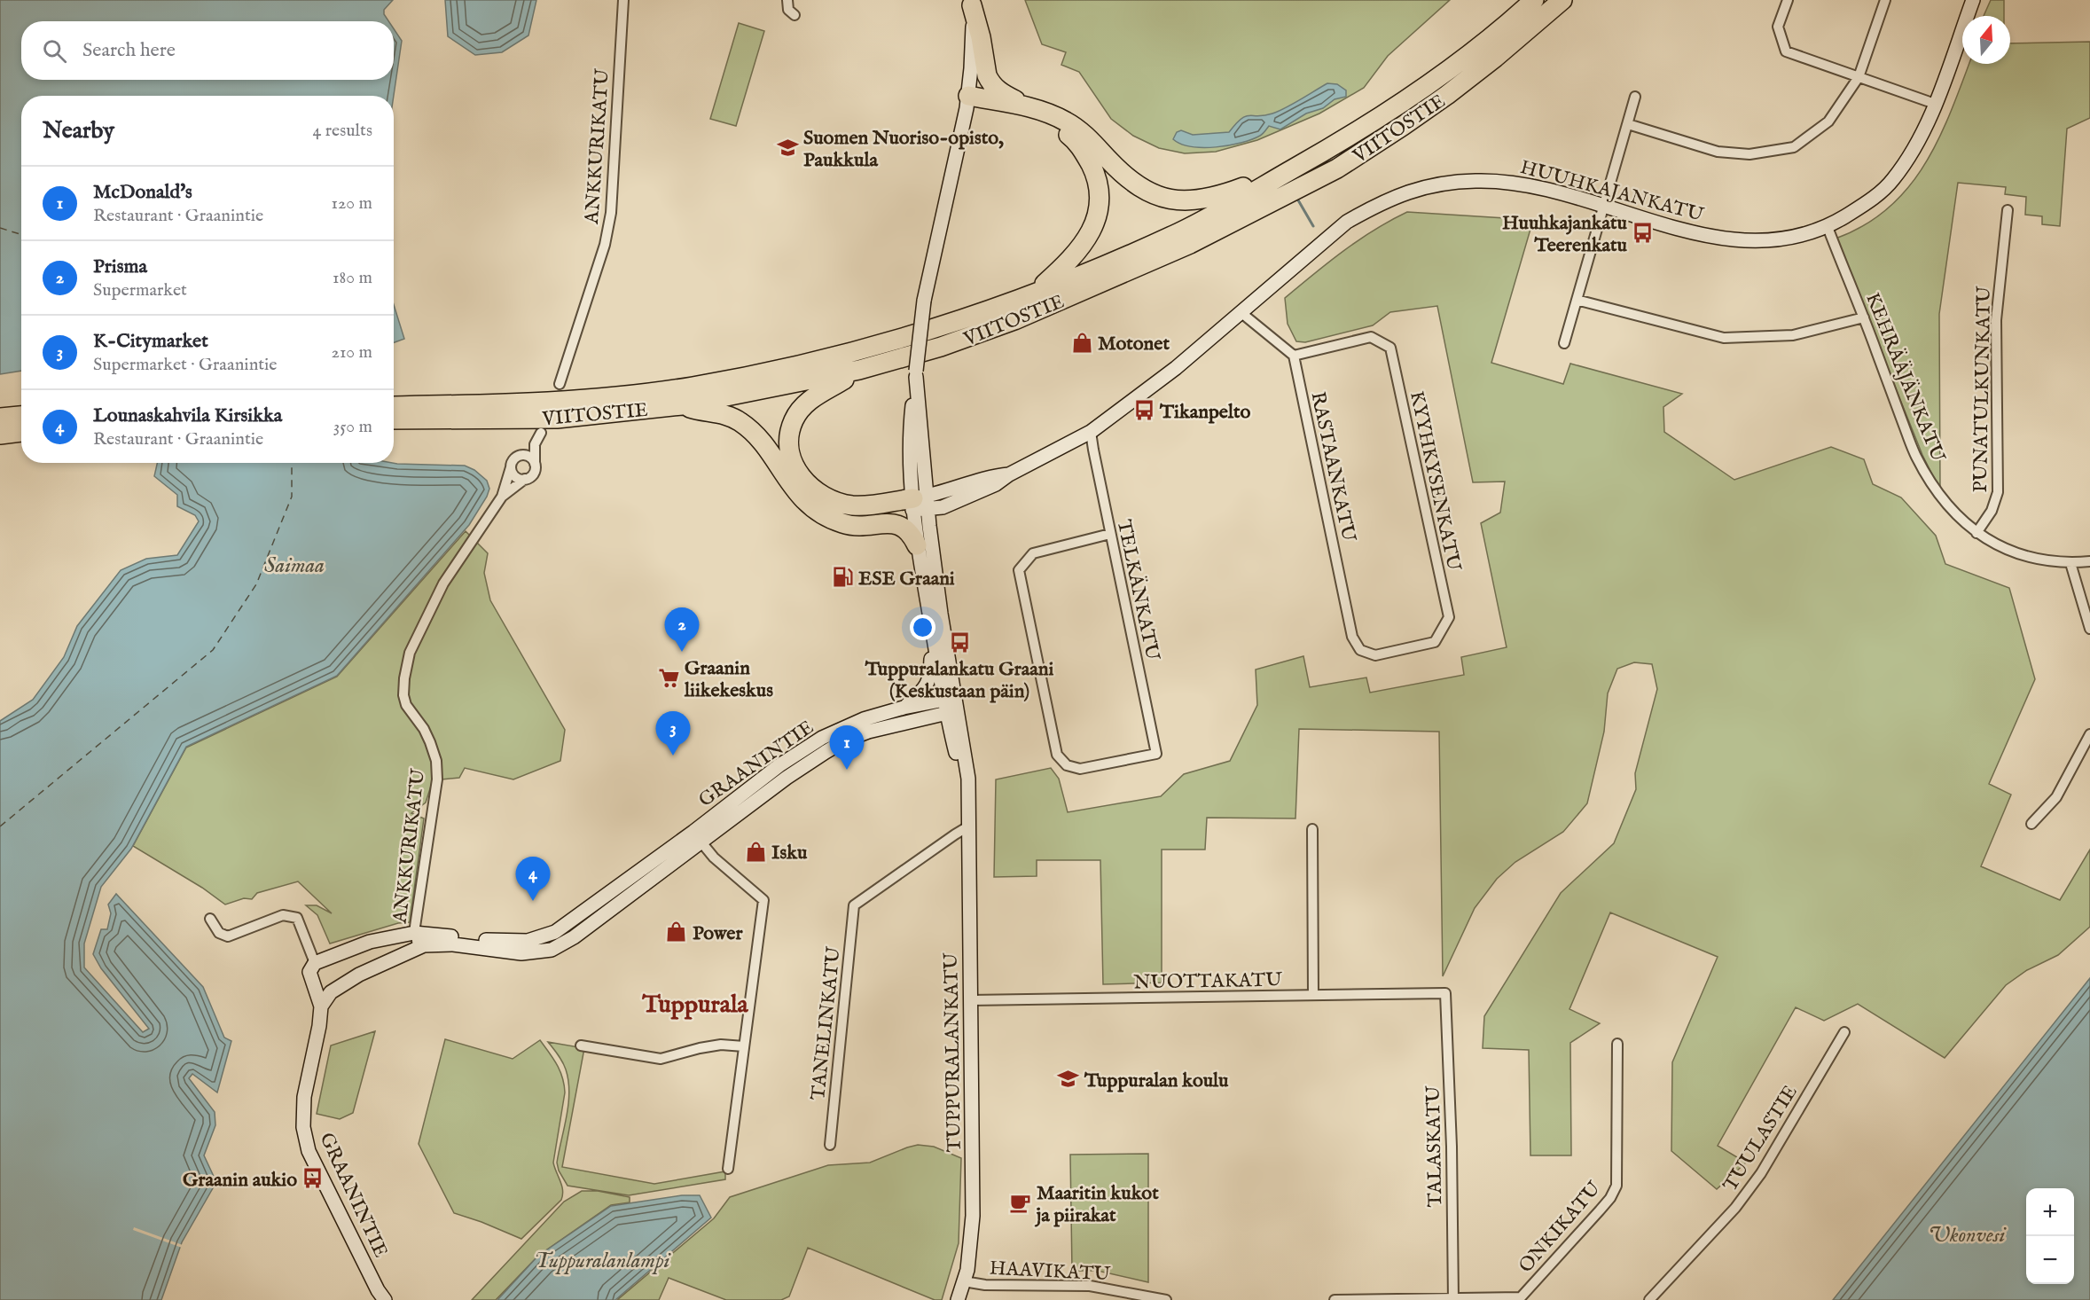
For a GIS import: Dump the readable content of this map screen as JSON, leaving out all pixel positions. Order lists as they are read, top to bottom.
{
  "streets": {
    "highway": ["VIITOSTIE"],
    "street": [
      "ANKKURIKATU",
      "HUUHKAJANKATU",
      "KEHRÄÄJÄNKATU",
      "PUNATULKUNKATU",
      "RASTAANKATU",
      "KYYHKYSENKATU",
      "TELKÄNKATU",
      "GRAANINTIE",
      "NUOTTAKATU",
      "TANELINKATU",
      "TUPPURALANKATU",
      "TUULASTIE",
      "TALASKATU",
      "ONKIKATU",
      "HAAVIKATU"
    ]
  },
  "crossings": [
    ["ANKKURIKATU", "GRAANINTIE"],
    ["HUUHKAJANKATU", "KEHRÄÄJÄNKATU"],
    ["HUUHKAJANKATU", "TELKÄNKATU"],
    ["HUUHKAJANKATU", "TUPPURALANKATU"],
    ["KEHRÄÄJÄNKATU", "PUNATULKUNKATU"],
    ["RASTAANKATU", "KYYHKYSENKATU"],
    ["GRAANINTIE", "TUPPURALANKATU"],
    ["NUOTTAKATU", "TUPPURALANKATU"],
    ["NUOTTAKATU", "TALASKATU"],
    ["TANELINKATU", "TUPPURALANKATU"],
    ["TUPPURALANKATU", "HAAVIKATU"],
    ["TALASKATU", "ONKIKATU"]
  ],
  "districts": ["Tuppurala"],
  "water": ["Saimaa", "Ukonvesi", "Tuppuralanlampi"],
  "places": {
    "school or university": ["Suomen Nuoriso-opisto, Paukkula", "Tuppuralan koulu"],
    "bus stop": [
      "Huuhkajankatu Teerenkatu",
      "Tikanpelto",
      "Tuppuralankatu Graani (Keskustaan päin)",
      "Graanin aukio"
    ],
    "shop": ["Motonet", "Isku", "Power"],
    "fuel station": ["ESE Graani"],
    "supermarket": ["Graanin liikekeskus"],
    "cafe": ["Maaritin kukot ja piirakat"]
  },
  "north": "top",
  "page": {
    "search": "Search here",
    "heading": ["Nearby", "4 results"],
    "list": [
      {
        "mark": "1",
        "name": "McDonald's",
        "note": "Restaurant · Graanintie",
        "value": "120 m"
      },
      {
        "mark": "2",
        "name": "Prisma",
        "note": "Supermarket",
        "value": "180 m"
      },
      {
        "mark": "3",
        "name": "K-Citymarket",
        "note": "Supermarket · Graanintie",
        "value": "210 m"
      },
      {
        "mark": "4",
        "name": "Lounaskahvila Kirsikka",
        "note": "Restaurant · Graanintie",
        "value": "350 m"
      }
    ],
    "pins": [
      "2",
      "3",
      "1",
      "4"
    ],
    "map_buttons": ["+", "−"]
  }
}
